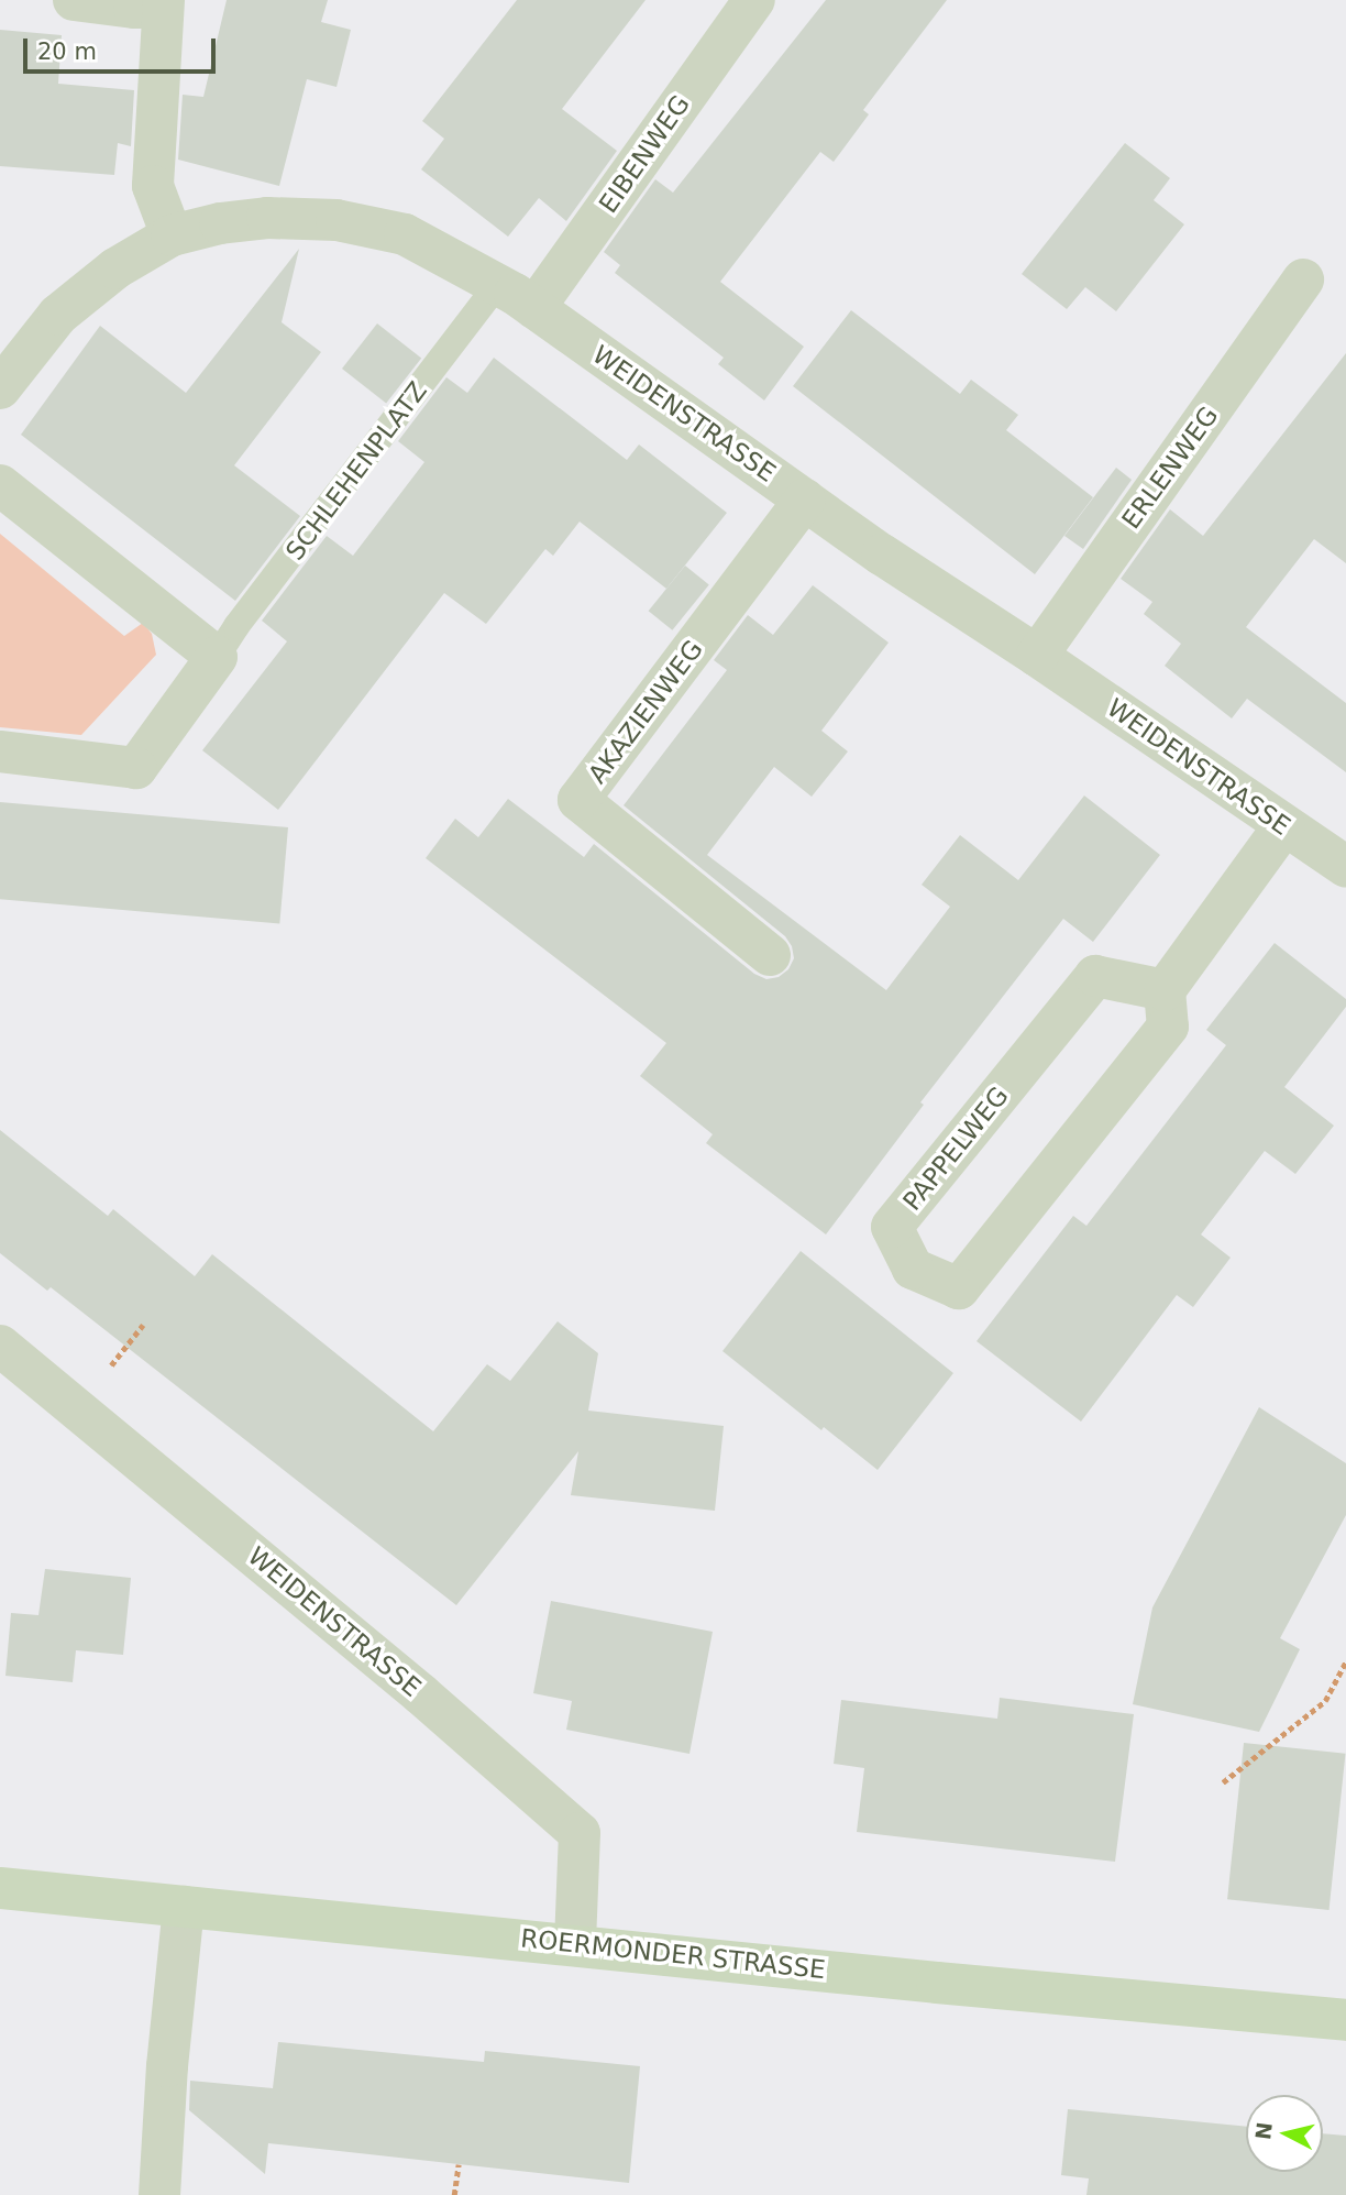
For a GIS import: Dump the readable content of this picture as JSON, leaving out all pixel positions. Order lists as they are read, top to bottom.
{
  "streets": {
    "main road": ["ROERMONDER STRASSE"],
    "street": [
      "EIBENWEG",
      "WEIDENSTRASSE",
      "ERLENWEG",
      "SCHLEHENPLATZ",
      "AKAZIENWEG",
      "PAPPELWEG"
    ]
  },
  "crossings": [
    ["EIBENWEG", "WEIDENSTRASSE"],
    ["WEIDENSTRASSE", "ERLENWEG"],
    ["WEIDENSTRASSE", "SCHLEHENPLATZ"],
    ["WEIDENSTRASSE", "AKAZIENWEG"],
    ["WEIDENSTRASSE", "ROERMONDER STRASSE"]
  ],
  "scale_bar": "20 m",
  "north": "left"
}
